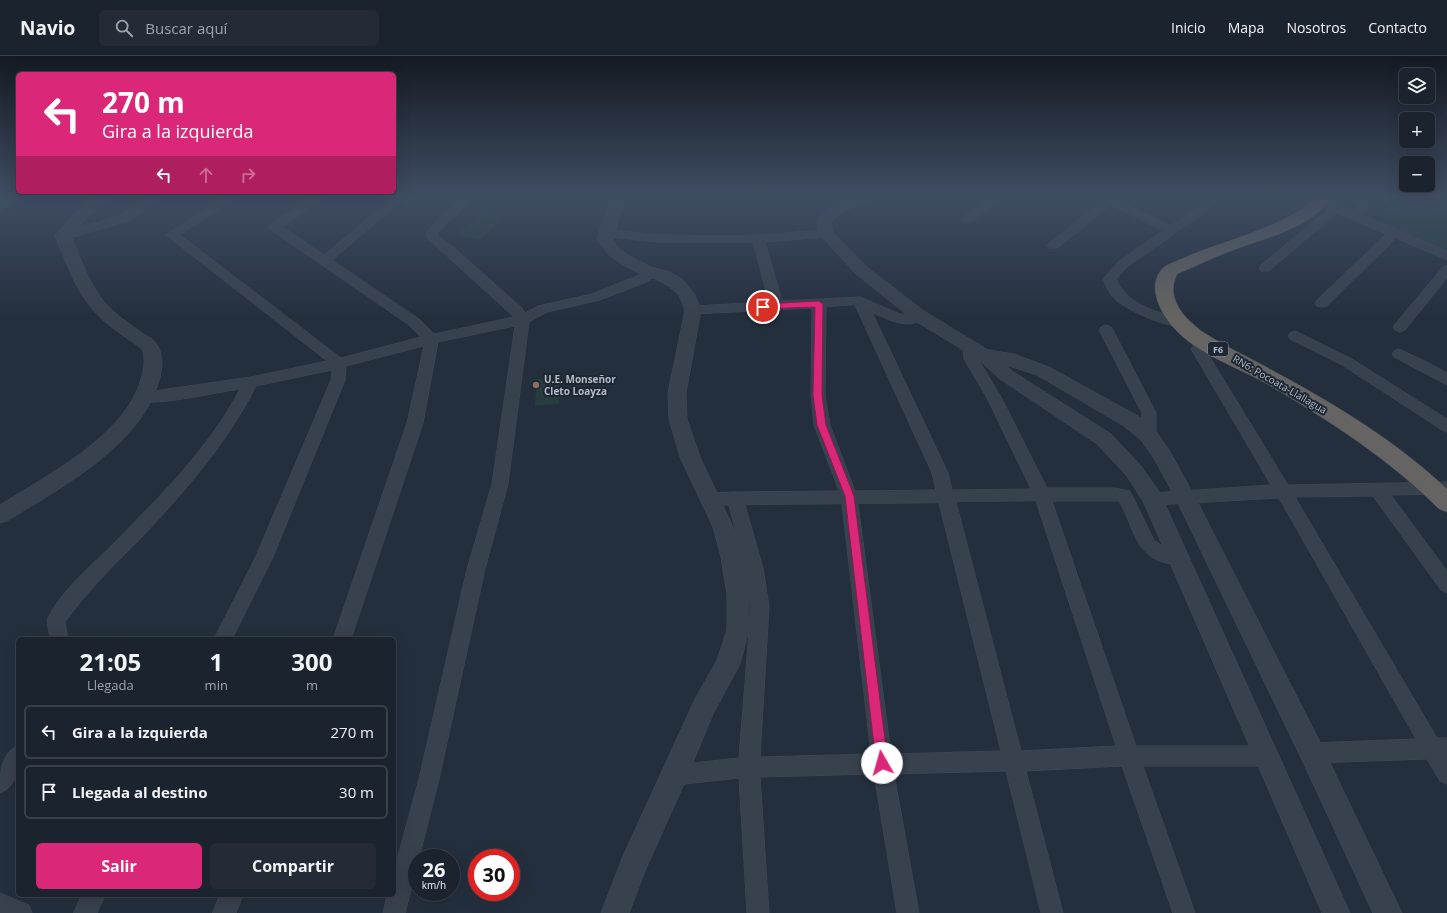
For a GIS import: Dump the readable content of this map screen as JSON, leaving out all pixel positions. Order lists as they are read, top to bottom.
{
  "streets": {
    "highway": ["F6", "RN6: Pocoata-Llallagua"]
  },
  "places": ["U.E. Monseñor Cleto Loayza"],
  "page": {
    "header": "Navio",
    "search": "Buscar aquí",
    "nav": [
      "Inicio",
      "Mapa",
      "Nosotros",
      "Contacto"
    ],
    "map_buttons": ["+", "−"],
    "turn": ["270 m", "Gira a la izquierda"],
    "eta": [
      "21:05",
      "Llegada",
      "1",
      "min",
      "300",
      "m"
    ],
    "list": [
      {
        "name": "Gira a la izquierda",
        "value": "270 m"
      },
      {
        "name": "Llegada al destino",
        "value": "30 m"
      }
    ],
    "buttons": ["Salir", "Compartir"],
    "speed": "26 km/h",
    "limit": "30"
  }
}
